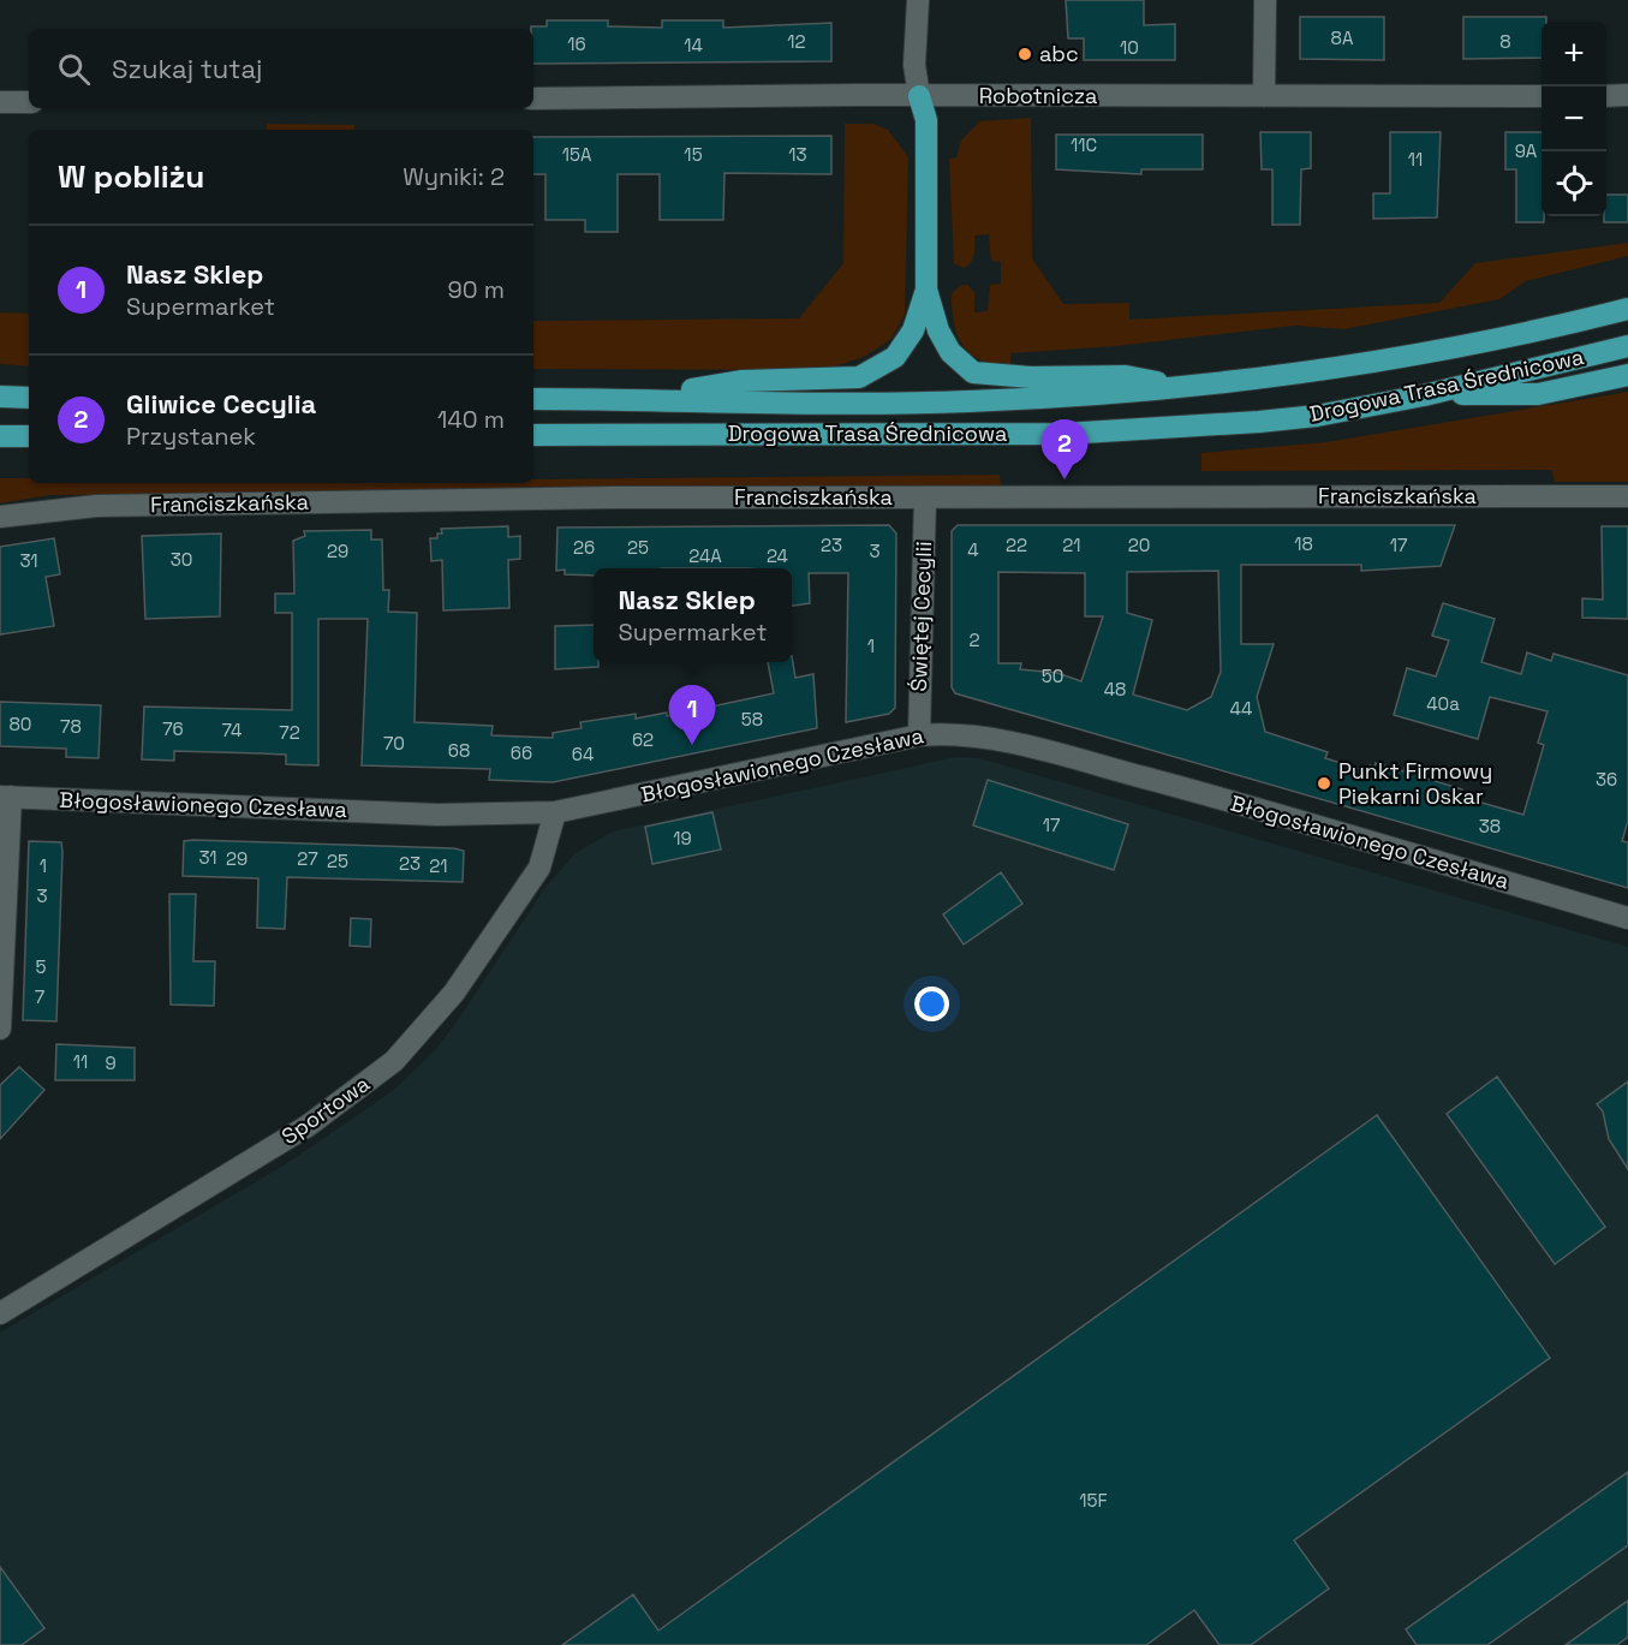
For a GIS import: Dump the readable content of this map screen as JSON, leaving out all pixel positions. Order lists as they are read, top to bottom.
{
  "streets": {
    "main road": ["Drogowa Trasa Średnicowa"],
    "street": [
      "Robotnicza",
      "Franciszkańska",
      "Świętej Cecylii",
      "Błogosławionego Czesława",
      "Sportowa"
    ]
  },
  "crossings": [
    ["Franciszkańska", "Świętej Cecylii"],
    ["Świętej Cecylii", "Błogosławionego Czesława"],
    ["Błogosławionego Czesława", "Sportowa"]
  ],
  "places": ["abc", "Punkt Firmowy Piekarni Oskar"],
  "house_numbers": [
    "8A",
    "12",
    "8",
    "16",
    "14",
    "10",
    "11C",
    "9A",
    "15A",
    "15",
    "13",
    "11",
    "18",
    "23",
    "22",
    "21",
    "20",
    "17",
    "26",
    "25",
    "4",
    "29",
    "3",
    "24A",
    "24",
    "30",
    "31",
    "2",
    "1",
    "50",
    "48",
    "40a",
    "44",
    "58",
    "80",
    "78",
    "76",
    "74",
    "72",
    "62",
    "70",
    "68",
    "66",
    "64",
    "36",
    "17",
    "38",
    "19",
    "31",
    "29",
    "27",
    "25",
    "23",
    "1",
    "21",
    "3",
    "5",
    "7",
    "11",
    "9",
    "15F"
  ],
  "page": {
    "map_buttons": ["+", "−"],
    "search": "Szukaj tutaj",
    "heading": ["W pobliżu", "Wyniki: 2"],
    "list": [
      {
        "mark": "1",
        "name": "Nasz Sklep",
        "note": "Supermarket",
        "value": "90 m"
      },
      {
        "mark": "2",
        "name": "Gliwice Cecylia",
        "note": "Przystanek",
        "value": "140 m"
      }
    ],
    "pins": ["2", "1"],
    "popup": ["Nasz Sklep", "Supermarket"]
  }
}
